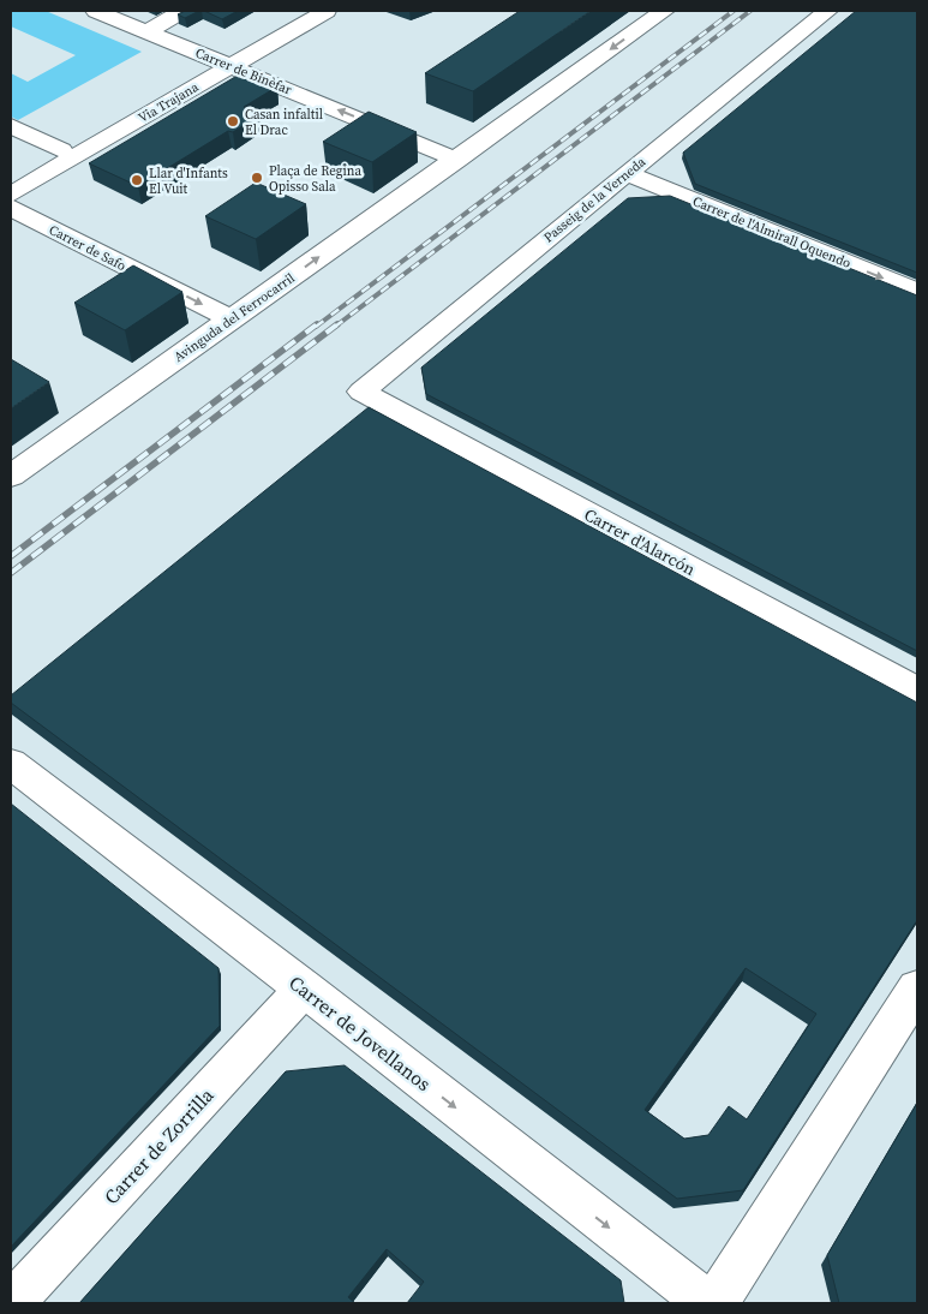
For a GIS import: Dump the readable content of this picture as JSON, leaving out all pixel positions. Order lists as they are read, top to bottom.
{
  "streets": {
    "street": [
      "Carrer de Binèfar",
      "Via Trajana",
      "Passeig de la Verneda",
      "Carrer de l'Almirall Oquendo",
      "Carrer de Safo",
      "Avinguda del Ferrocarril",
      "Carrer d'Alarcón",
      "Carrer de Jovellanos",
      "Carrer de Zorrilla"
    ]
  },
  "crossings": [
    ["Carrer de Binèfar", "Via Trajana"],
    ["Carrer de Binèfar", "Avinguda del Ferrocarril"],
    ["Passeig de la Verneda", "Carrer de l'Almirall Oquendo"],
    ["Passeig de la Verneda", "Carrer d'Alarcón"],
    ["Carrer de Safo", "Avinguda del Ferrocarril"],
    ["Carrer de Jovellanos", "Carrer de Zorrilla"]
  ],
  "one_way": [
    "Carrer de Binèfar",
    "Carrer de l'Almirall Oquendo",
    "Carrer de Safo",
    "Avinguda del Ferrocarril",
    "Carrer de Jovellanos"
  ],
  "places": ["Casan infaltil El Drac", "Plaça de Regina Opisso Sala", "Llar d'Infants El Vuit"]
}
